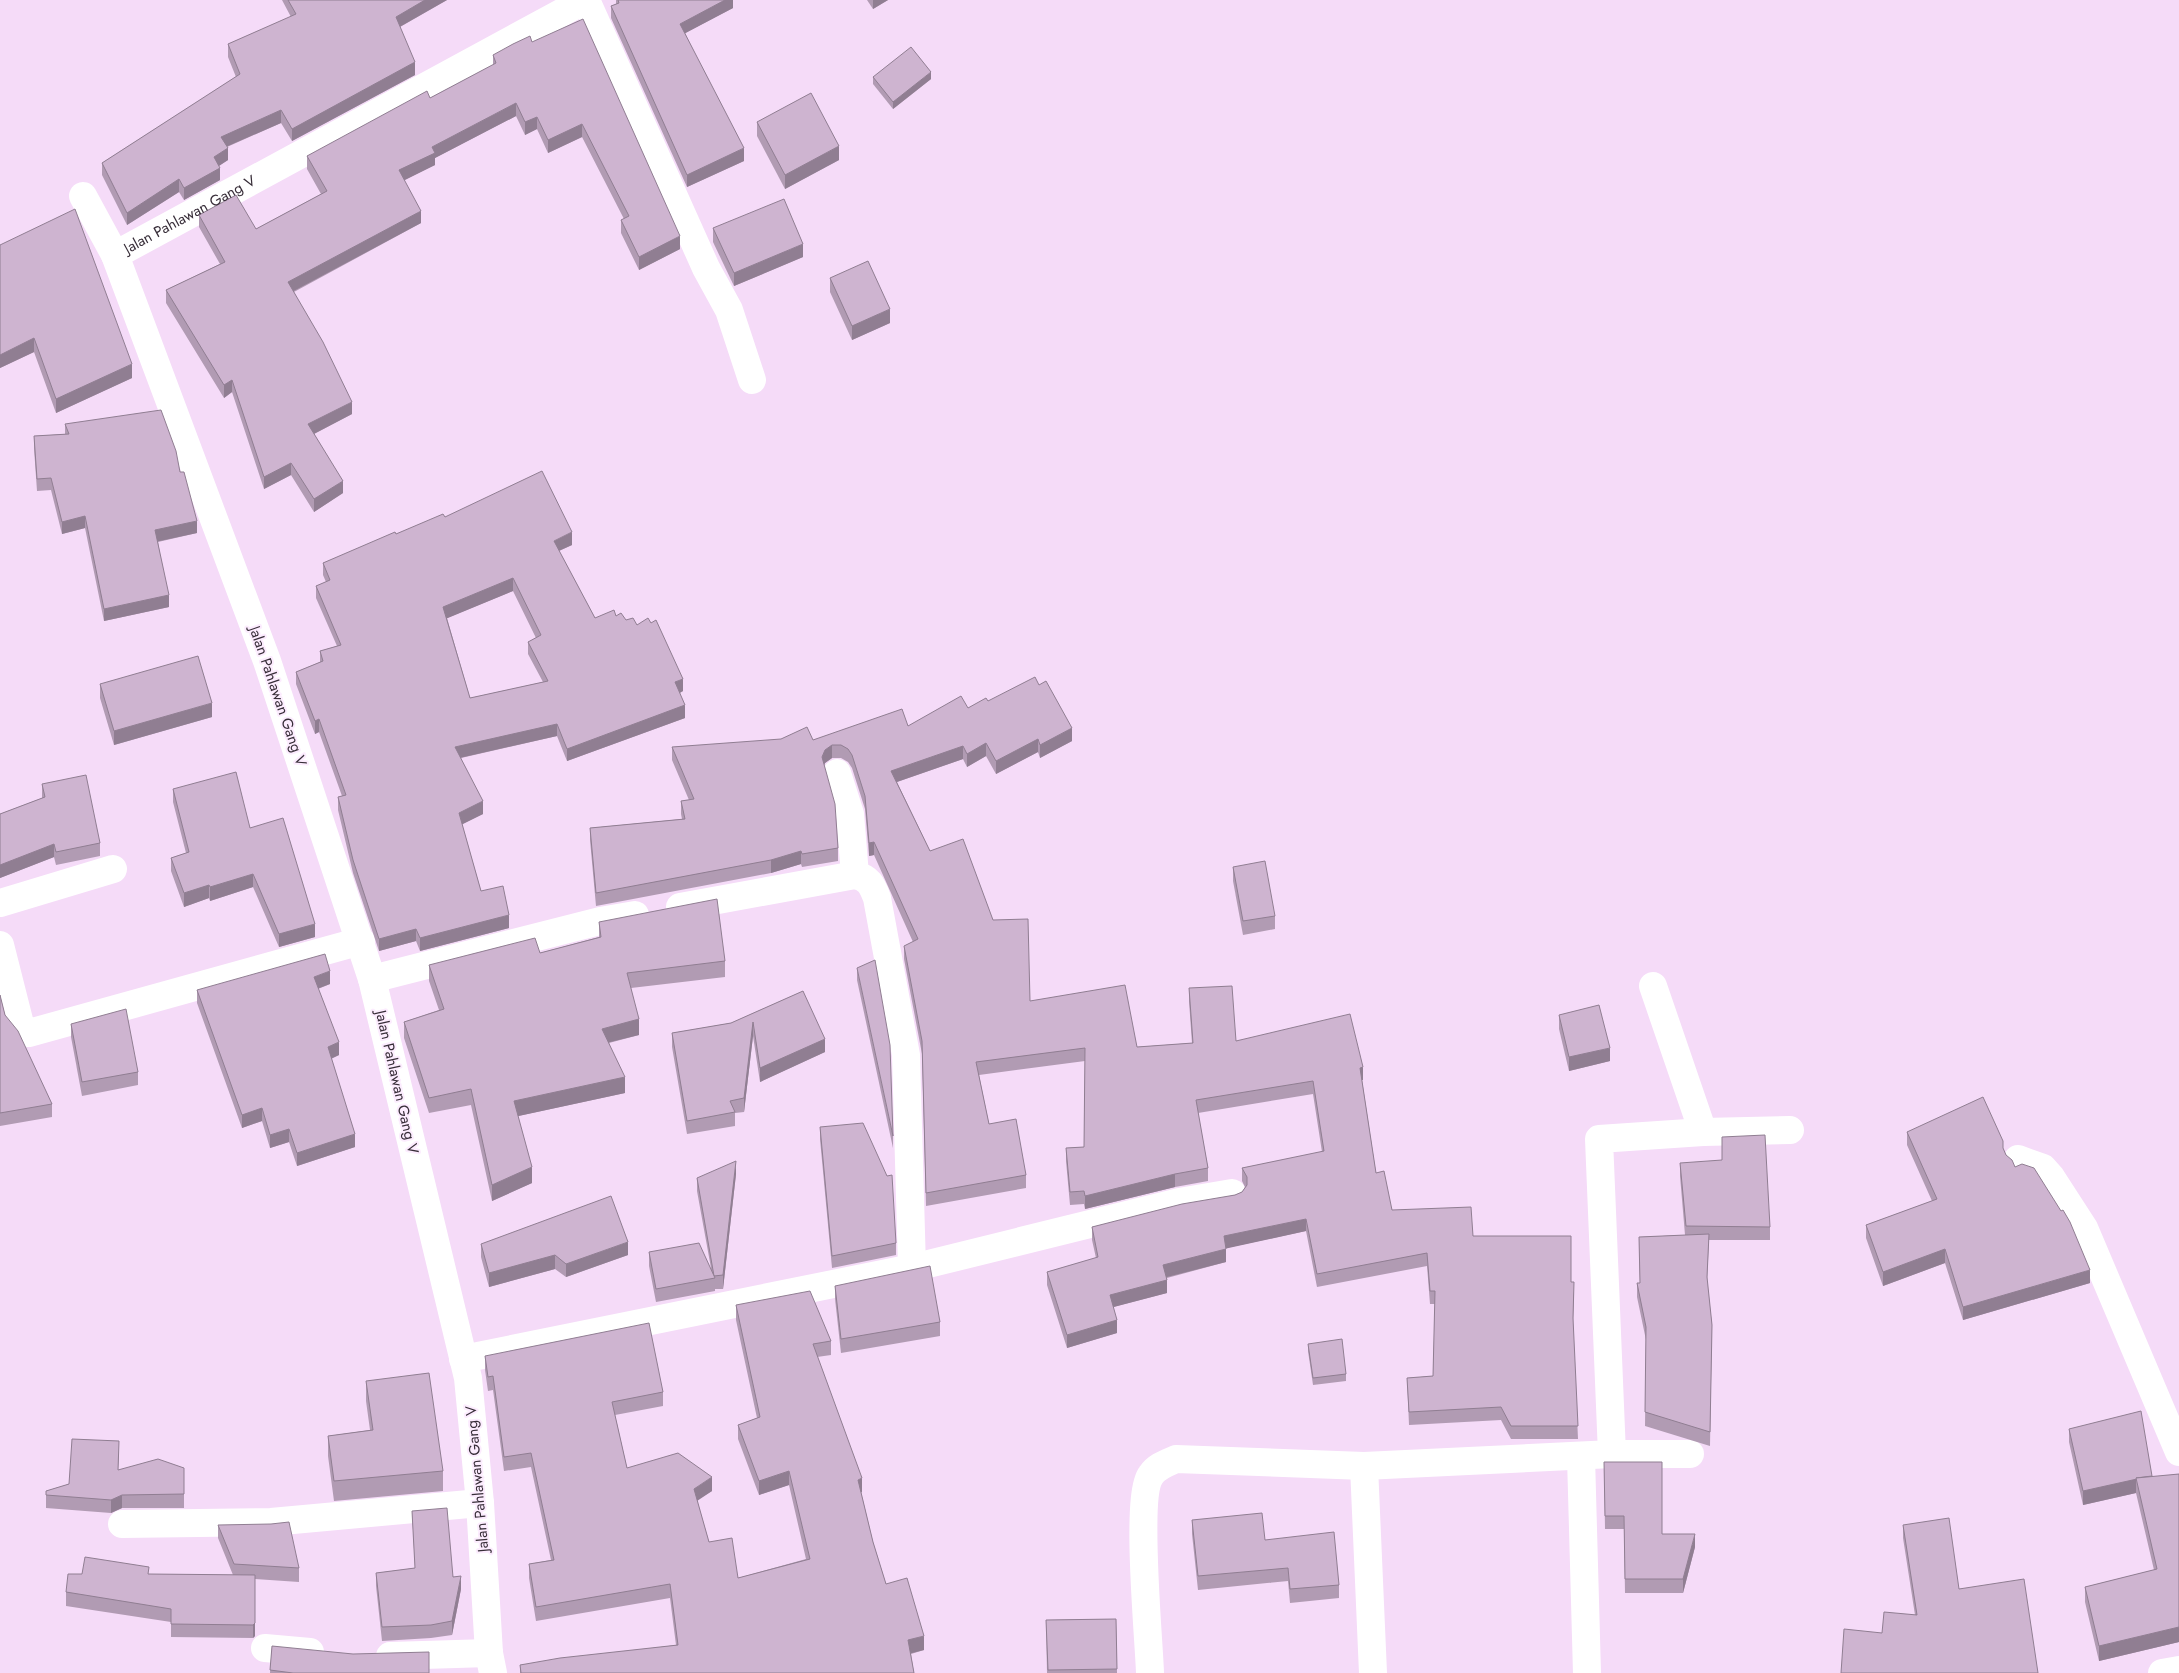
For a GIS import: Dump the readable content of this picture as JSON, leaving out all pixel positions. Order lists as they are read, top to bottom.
{
  "streets": {
    "street": ["Jalan Pahlawan Gang V"]
  }
}
